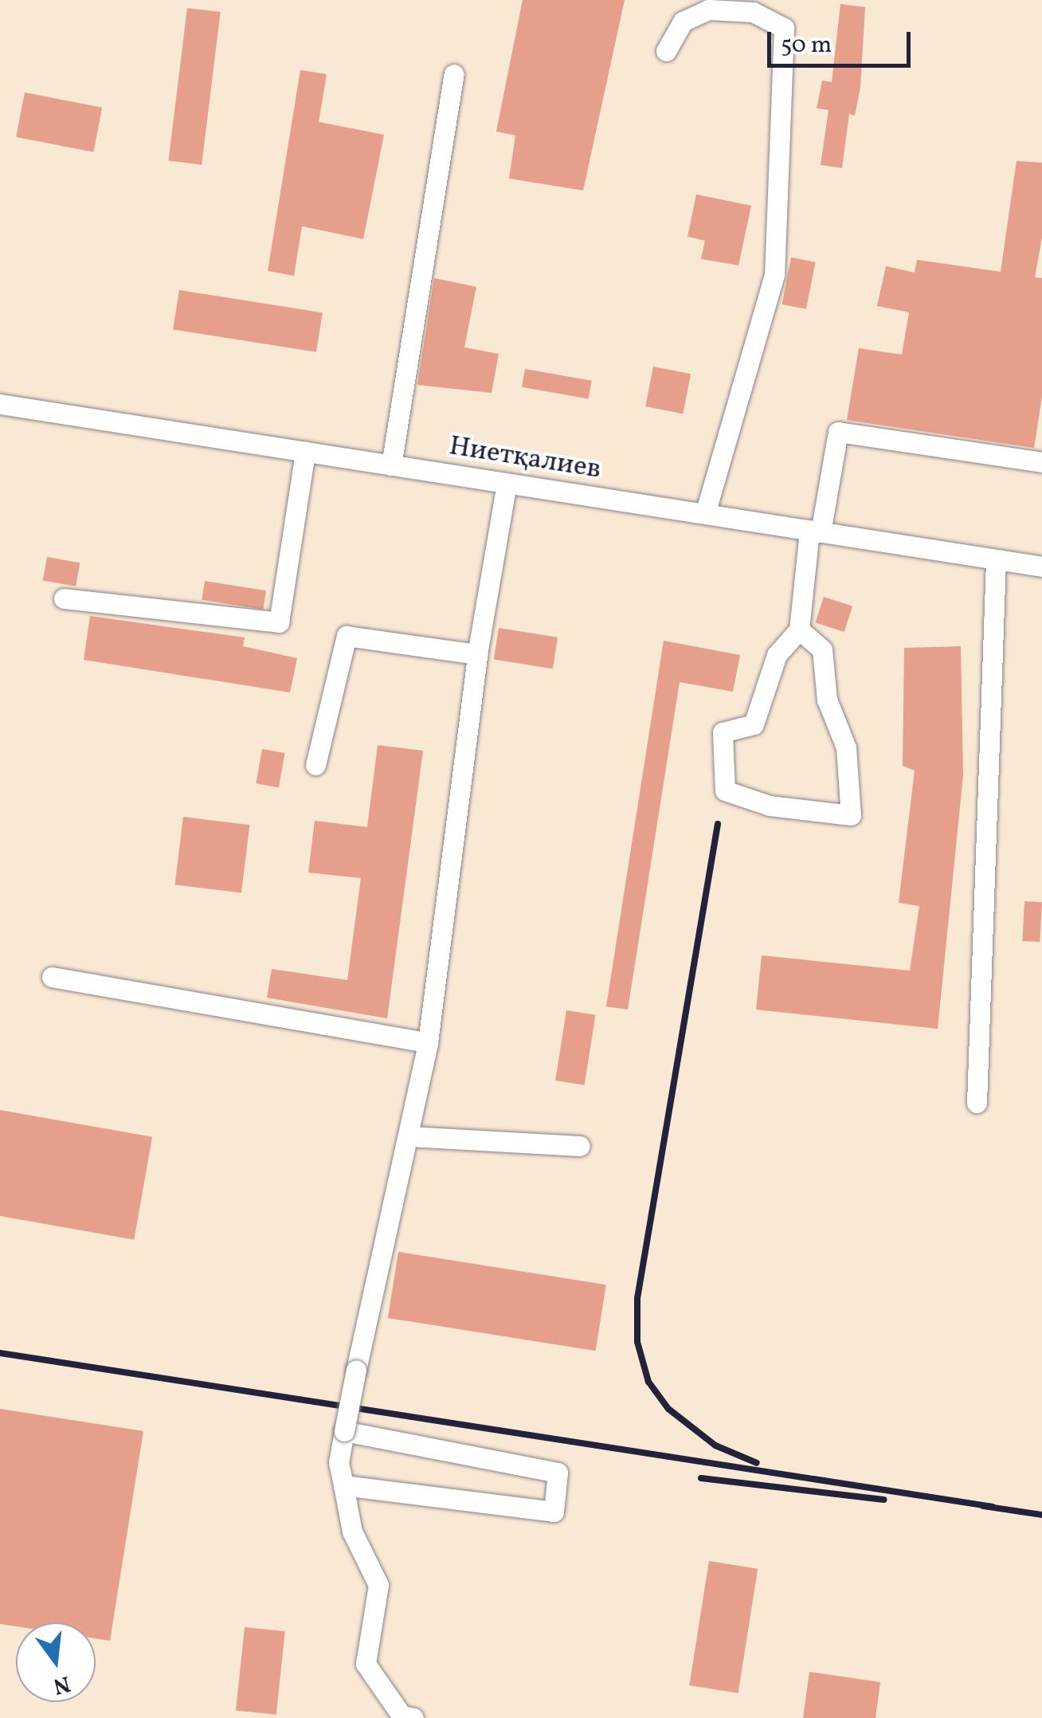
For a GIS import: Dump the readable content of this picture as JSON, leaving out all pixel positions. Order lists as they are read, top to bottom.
{
  "streets": {
    "street": ["Ниетқалиев"]
  },
  "scale_bar": "50 m",
  "north": "bottom"
}
